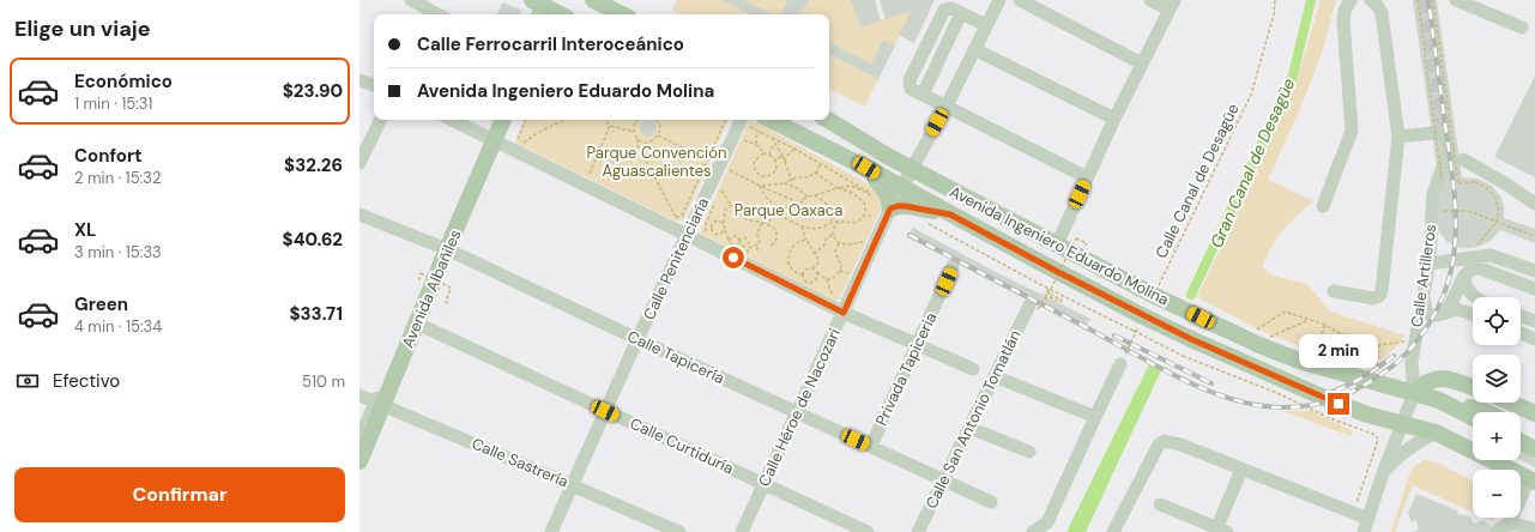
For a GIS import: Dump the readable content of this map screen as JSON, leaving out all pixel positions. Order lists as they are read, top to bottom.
{
  "streets": {
    "main road": ["Avenida Ingeniero Eduardo Molina", "Avenida Albañiles"],
    "street": [
      "Calle Penitenciaría",
      "Calle Artilleros",
      "Calle Tapicería",
      "Privada Tapiceria",
      "Calle Héroe de Nacozari",
      "Calle San Antonio Tomatlán",
      "Calle Curtiduría",
      "Calle Sastrería"
    ],
    "path": ["Calle Canal de Desagüe"]
  },
  "crossings": [
    ["Calle Canal de Desagüe", "Avenida Ingeniero Eduardo Molina"],
    ["Avenida Ingeniero Eduardo Molina", "Calle Artilleros"],
    ["Avenida Ingeniero Eduardo Molina", "Calle Héroe de Nacozari"],
    ["Calle Penitenciaría", "Calle Tapicería"],
    ["Calle Penitenciaría", "Calle Curtiduría"],
    ["Calle Penitenciaría", "Calle Sastrería"],
    ["Avenida Albañiles", "Calle Tapicería"],
    ["Avenida Albañiles", "Calle Curtiduría"],
    ["Avenida Albañiles", "Calle Sastrería"],
    ["Calle Tapicería", "Privada Tapiceria"],
    ["Calle Tapicería", "Calle Héroe de Nacozari"],
    ["Calle Tapicería", "Calle San Antonio Tomatlán"],
    ["Calle Héroe de Nacozari", "Calle Curtiduría"]
  ],
  "water": ["Gran Canal de Desagüe"],
  "parks": ["Parque Convención Aguascalientes", "Parque Oaxaca"],
  "page": {
    "heading": "Elige un viaje",
    "banner": ["Calle Ferrocarril Interoceánico", "Avenida Ingeniero Eduardo Molina"],
    "list": [
      {
        "name": "Económico",
        "note": "1 min · 15:31",
        "value": "$23.90"
      },
      {
        "name": "Confort",
        "note": "2 min · 15:32",
        "value": "$32.26"
      },
      {
        "name": "XL",
        "note": "3 min · 15:33",
        "value": "$40.62"
      },
      {
        "name": "Green",
        "note": "4 min · 15:34",
        "value": "$33.71"
      }
    ],
    "map_buttons": ["+", "−"],
    "bubble": "2 min",
    "pay": ["Efectivo", "510 m"],
    "buttons": "Confirmar"
  }
}
